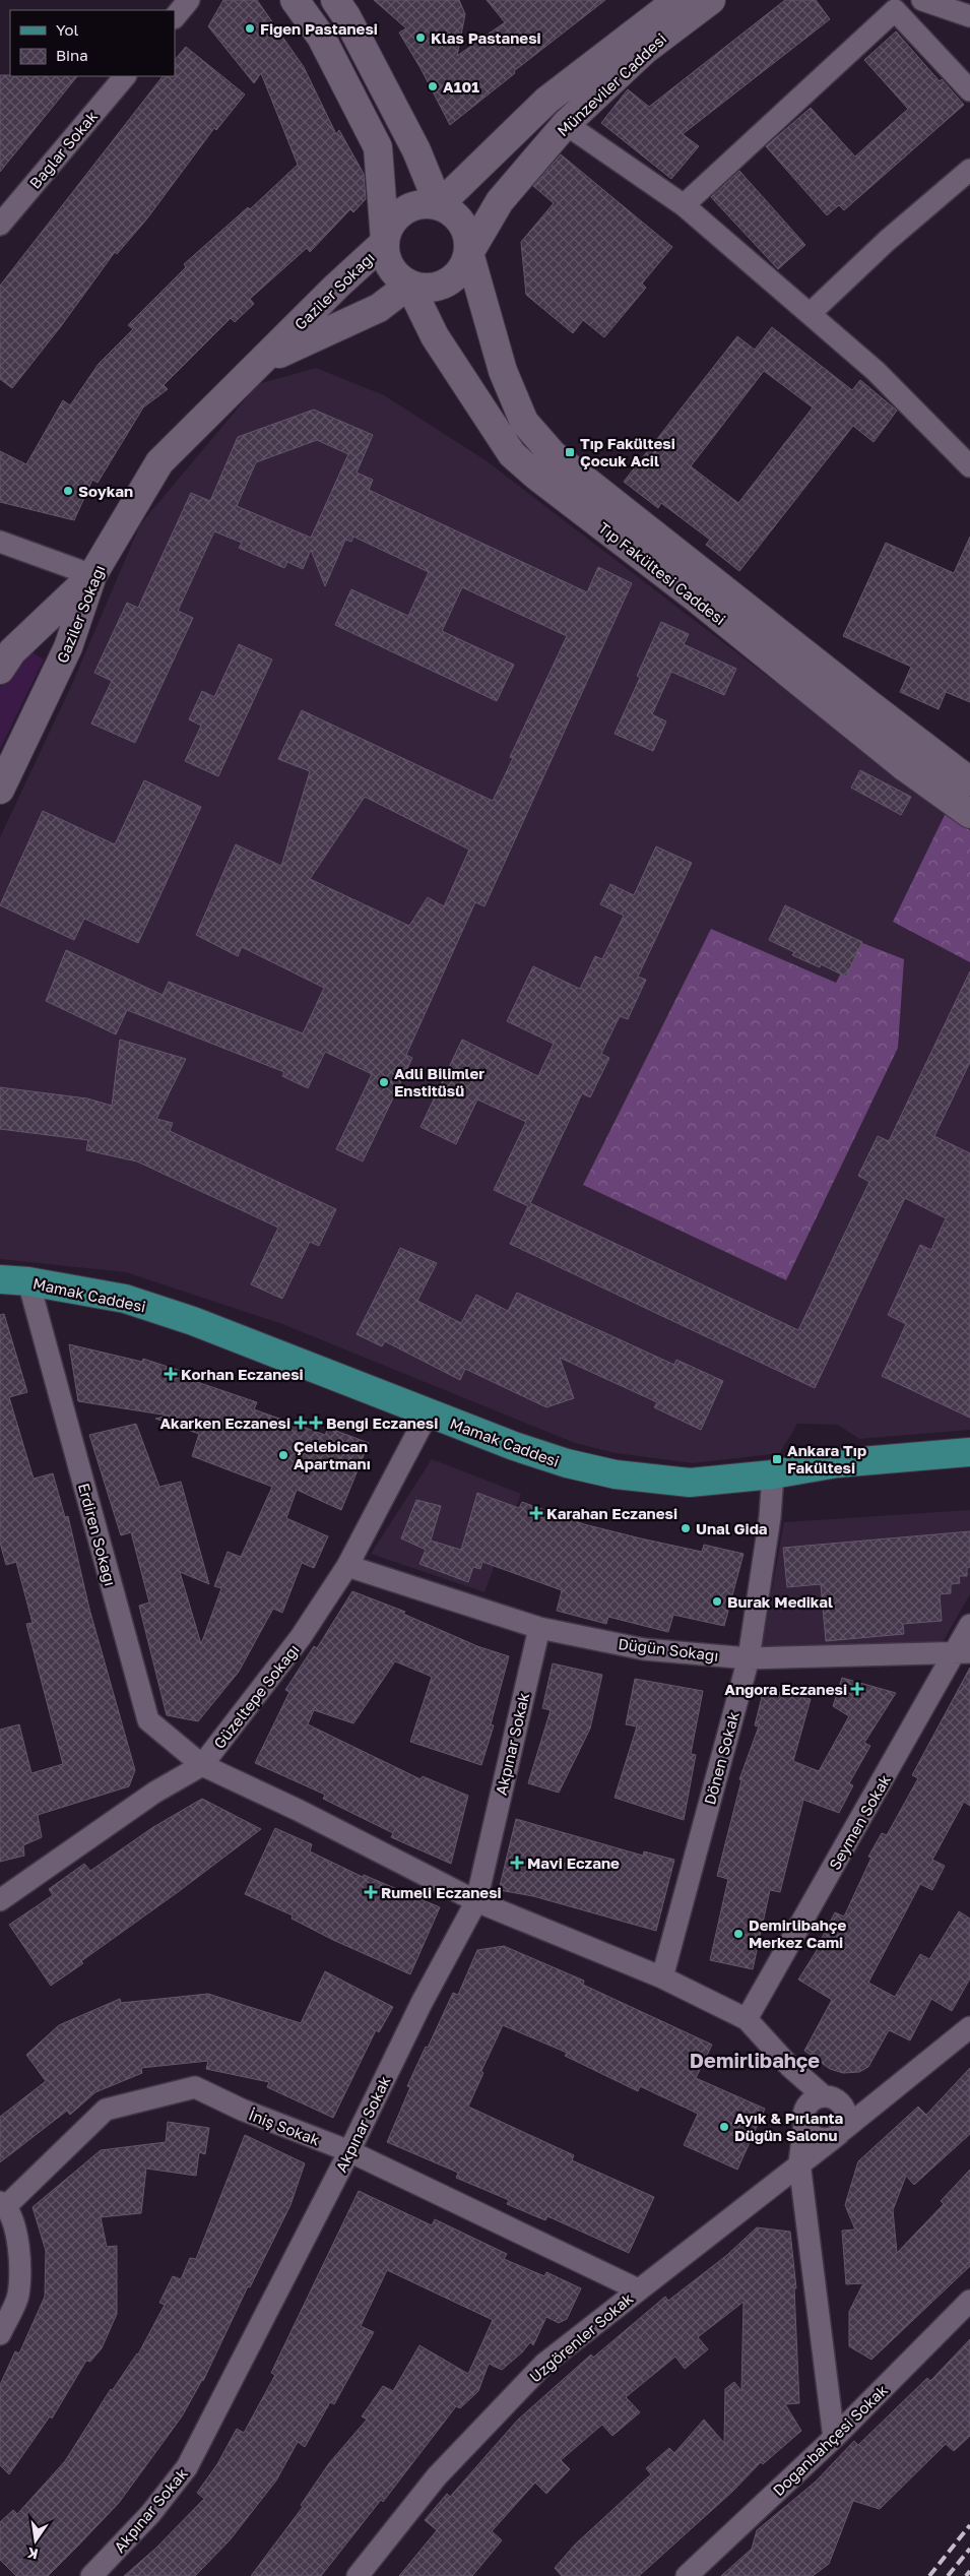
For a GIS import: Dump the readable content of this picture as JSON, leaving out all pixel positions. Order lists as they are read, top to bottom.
{
  "streets": {
    "main road": [
      "Münzeviler Caddesi",
      "Gaziler Sokağı",
      "Tıp Fakültesi Caddesi",
      "Mamak Caddesi"
    ],
    "street": [
      "Bağlar Sokak",
      "Erdiren Sokağı",
      "Düğün Sokağı",
      "Güzeltepe Sokağı",
      "Akpınar Sokak",
      "Dönen Sokak",
      "Seymen Sokak",
      "İniş Sokak",
      "Uzgörenler Sokak",
      "Doğanbahçesi Sokak"
    ]
  },
  "crossings": [
    ["Münzeviler Caddesi", "Gaziler Sokağı"],
    ["Münzeviler Caddesi", "Tıp Fakültesi Caddesi"],
    ["Gaziler Sokağı", "Tıp Fakültesi Caddesi"],
    ["Mamak Caddesi", "Erdiren Sokağı"],
    ["Mamak Caddesi", "Güzeltepe Sokağı"],
    ["Mamak Caddesi", "Dönen Sokak"],
    ["Erdiren Sokağı", "Güzeltepe Sokağı"],
    ["Erdiren Sokağı", "Akpınar Sokak"],
    ["Erdiren Sokağı", "Dönen Sokak"],
    ["Erdiren Sokağı", "Seymen Sokak"],
    ["Düğün Sokağı", "Güzeltepe Sokağı"],
    ["Düğün Sokağı", "Akpınar Sokak"],
    ["Düğün Sokağı", "Dönen Sokak"],
    ["Düğün Sokağı", "Seymen Sokak"],
    ["Akpınar Sokak", "İniş Sokak"],
    ["İniş Sokak", "Uzgörenler Sokak"]
  ],
  "districts": ["Demirlibahçe"],
  "places": {
    "other": [
      "Figen Pastanesi",
      "Klas Pastanesi",
      "A101",
      "Soykan",
      "Adli Bilimler Enstitüsü",
      "Çelebican Apartmanı",
      "Unal Gida",
      "Burak Medikal",
      "Demirlibahçe Merkez Cami",
      "Ayık & Pırlanta Düğün Salonu"
    ],
    "transit": ["Tıp Fakültesi Çocuk Acil", "Ankara Tıp Fakültesi"],
    "health": [
      "Korhan Eczanesi",
      "Akarken Eczanesi",
      "Bengi Eczanesi",
      "Karahan Eczanesi",
      "Angora Eczanesi",
      "Mavi Eczane",
      "Rumeli Eczanesi"
    ]
  },
  "legend": ["Yol", "Bina"],
  "north": "bottom"
}
